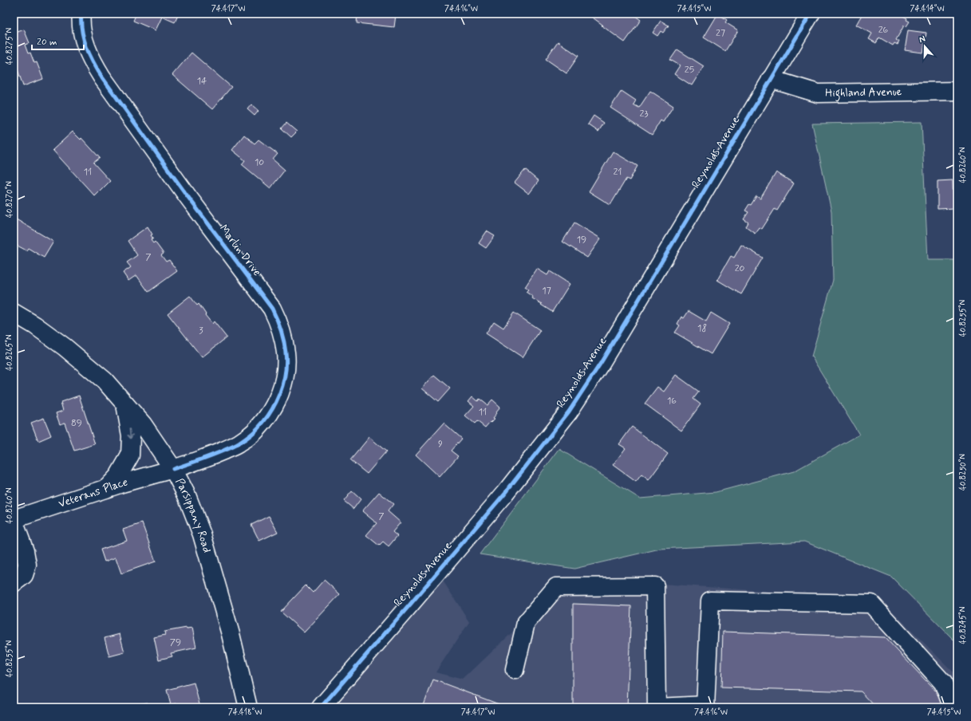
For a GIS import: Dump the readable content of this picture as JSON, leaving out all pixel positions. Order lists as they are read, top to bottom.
{
  "streets": {
    "street": [
      "Highland Avenue",
      "Reynolds Avenue",
      "Marlin Drive",
      "Veterans Place",
      "Parsippany Road"
    ]
  },
  "crossings": [
    ["Highland Avenue", "Reynolds Avenue"],
    ["Marlin Drive", "Veterans Place"],
    ["Marlin Drive", "Parsippany Road"],
    ["Veterans Place", "Parsippany Road"]
  ],
  "house_numbers": [
    "26",
    "27",
    "25",
    "14",
    "23",
    "10",
    "11",
    "21",
    "19",
    "7",
    "20",
    "17",
    "18",
    "3",
    "16",
    "11",
    "89",
    "9",
    "7",
    "79"
  ],
  "scale_bar": "20 m",
  "north": "top",
  "coordinates": [
    "74.417°W",
    "74.416°W",
    "74.415°W",
    "74.414°W",
    "40.8275°N",
    "40.8260°N",
    "40.8270°N",
    "40.8255°N",
    "40.8265°N",
    "40.8250°N",
    "40.8245°N",
    "74.418°W"
  ]
}
